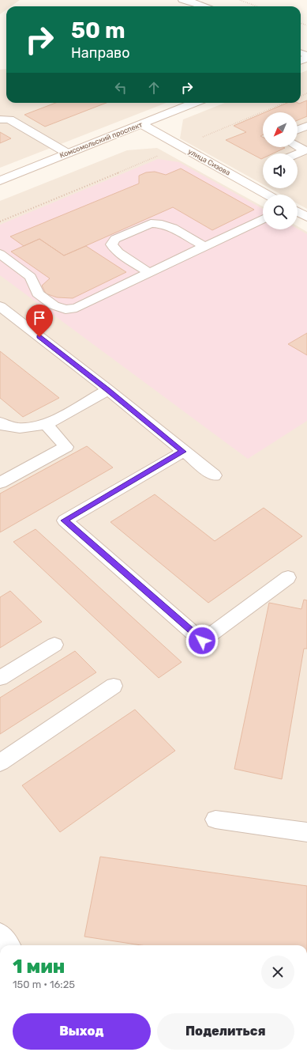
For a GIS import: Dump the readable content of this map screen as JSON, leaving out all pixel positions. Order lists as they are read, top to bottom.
{
  "streets": {
    "main road": ["Комсомольский проспект", "улица Сизова"]
  },
  "crossings": [
    ["Комсомольский проспект", "улица Сизова"]
  ],
  "north": "bottom left",
  "page": {
    "turn": ["50 m", "Направо"],
    "heading": ["1 мин", "150 m · 16:25"],
    "buttons": ["Выход", "Поделиться"]
  }
}
